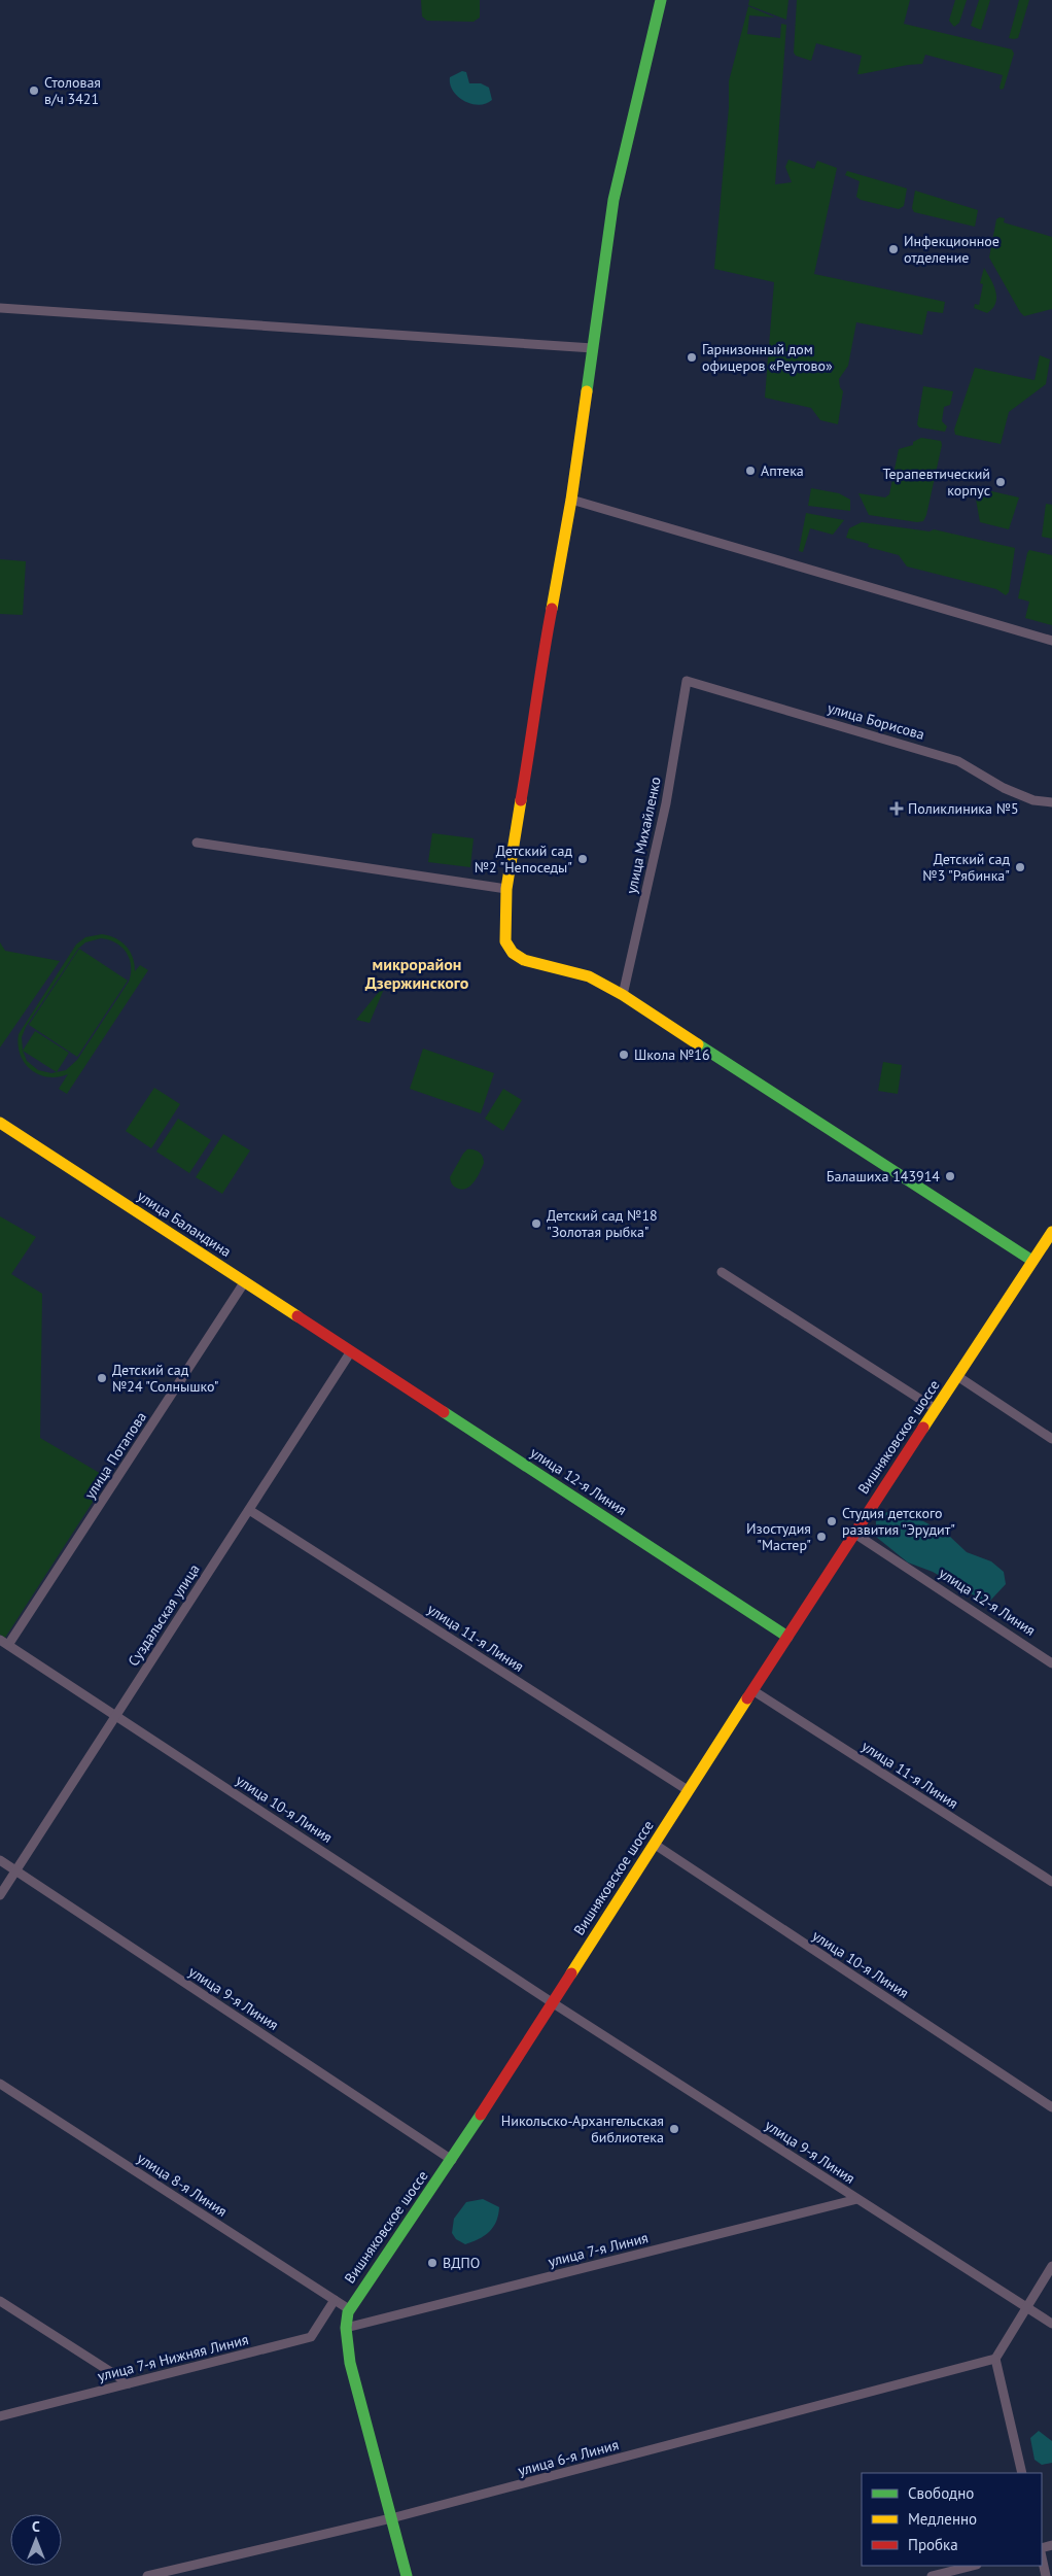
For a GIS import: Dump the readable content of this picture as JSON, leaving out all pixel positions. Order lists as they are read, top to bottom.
{
  "streets": {
    "street": [
      "улица Борисова",
      "улица Михайленко",
      "улица Баландина",
      "Вишняковское шоссе",
      "улица Потапова",
      "улица 12-я Линия",
      "Суздальская улица",
      "улица 11-я Линия",
      "улица 10-я Линия",
      "улица 9-я Линия",
      "улица 8-я Линия",
      "улица 7-я Линия",
      "улица 7-я Нижняя Линия",
      "улица 6-я Линия"
    ]
  },
  "crossings": [
    ["улица Борисова", "улица Михайленко"],
    ["улица Баландина", "улица Потапова"],
    ["улица Баландина", "улица 12-я Линия"],
    ["улица Баландина", "Суздальская улица"],
    ["Вишняковское шоссе", "улица 12-я Линия"],
    ["Вишняковское шоссе", "улица 11-я Линия"],
    ["Вишняковское шоссе", "улица 10-я Линия"],
    ["Вишняковское шоссе", "улица 9-я Линия"],
    ["Вишняковское шоссе", "улица 8-я Линия"],
    ["Вишняковское шоссе", "улица 7-я Линия"],
    ["Вишняковское шоссе", "улица 6-я Линия"],
    ["улица Потапова", "улица 10-я Линия"],
    ["улица 12-я Линия", "Суздальская улица"],
    ["Суздальская улица", "улица 11-я Линия"],
    ["Суздальская улица", "улица 10-я Линия"],
    ["Суздальская улица", "улица 9-я Линия"],
    ["улица 10-я Линия", "улица 9-я Линия"],
    ["улица 9-я Линия", "улица 7-я Линия"],
    ["улица 8-я Линия", "улица 7-я Нижняя Линия"]
  ],
  "districts": ["микрорайон Дзержинского"],
  "places": {
    "other": [
      "Столовая в/ч 3421",
      "Инфекционное отделение",
      "Гарнизонный дом офицеров «Реутово»",
      "Аптека",
      "Терапевтический корпус",
      "Детский сад №2 \"Непоседы\"",
      "Детский сад №3 \"Рябинка\"",
      "Школа №16",
      "Балашиха 143914",
      "Детский сад №18 \"Золотая рыбка\"",
      "Детский сад №24 \"Солнышко\"",
      "Студия детского развития \"Эрудит\"",
      "Изостудия \"Мастер\"",
      "Никольско-Архангельская библиотека",
      "ВДПО"
    ],
    "health": ["Поликлиника №5"]
  },
  "legend": ["Свободно", "Медленно", "Пробка"],
  "north": "top"
}
